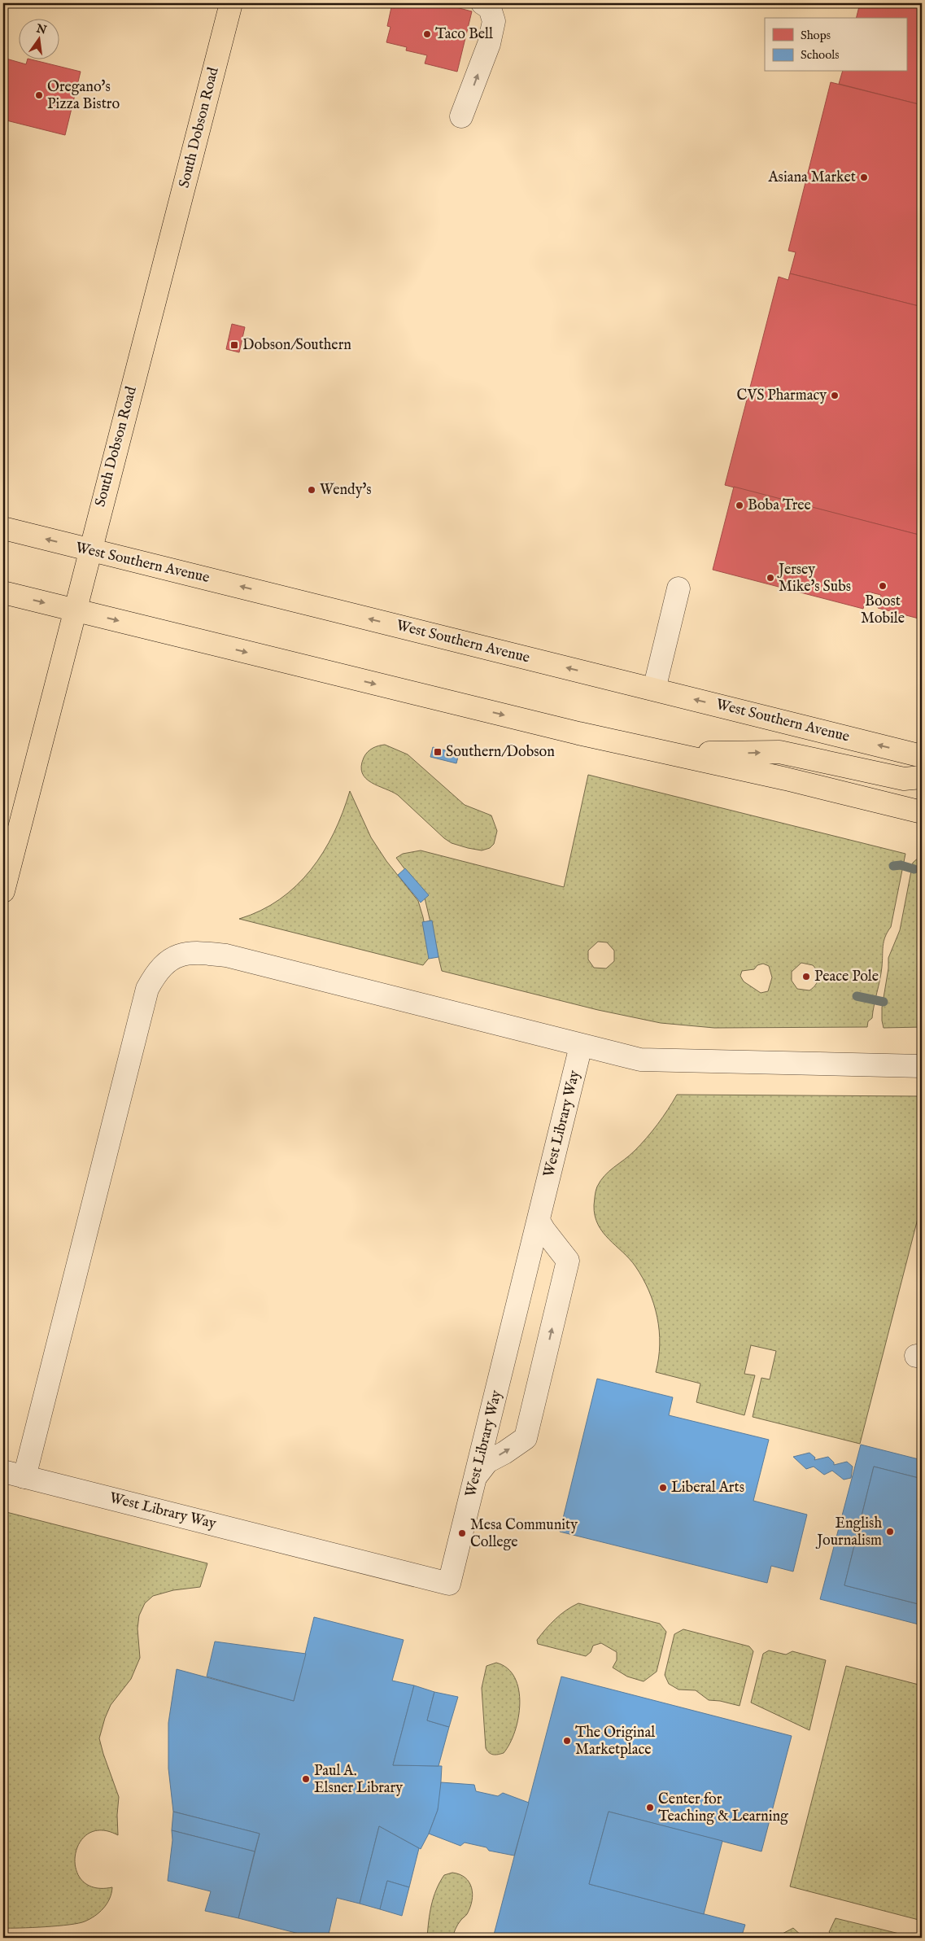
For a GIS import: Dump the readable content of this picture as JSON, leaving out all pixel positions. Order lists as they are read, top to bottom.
{
  "streets": {
    "main road": ["South Dobson Road", "West Southern Avenue"],
    "lane": ["West Library Way"]
  },
  "crossings": [
    ["South Dobson Road", "West Southern Avenue"]
  ],
  "places": {
    "other": [
      "Taco Bell",
      "Oregano's Pizza Bistro",
      "Asiana Market",
      "CVS Pharmacy",
      "Wendy's",
      "Boba Tree",
      "Jersey Mike's Subs",
      "Boost Mobile",
      "Peace Pole",
      "Liberal Arts",
      "English Journalism",
      "Mesa Community College",
      "The Original Marketplace",
      "Paul A. Elsner Library",
      "Center for Teaching & Learning"
    ],
    "transit": ["Dobson/Southern", "Southern/Dobson"]
  },
  "legend": ["Shops", "Schools"],
  "north": "top"
}
